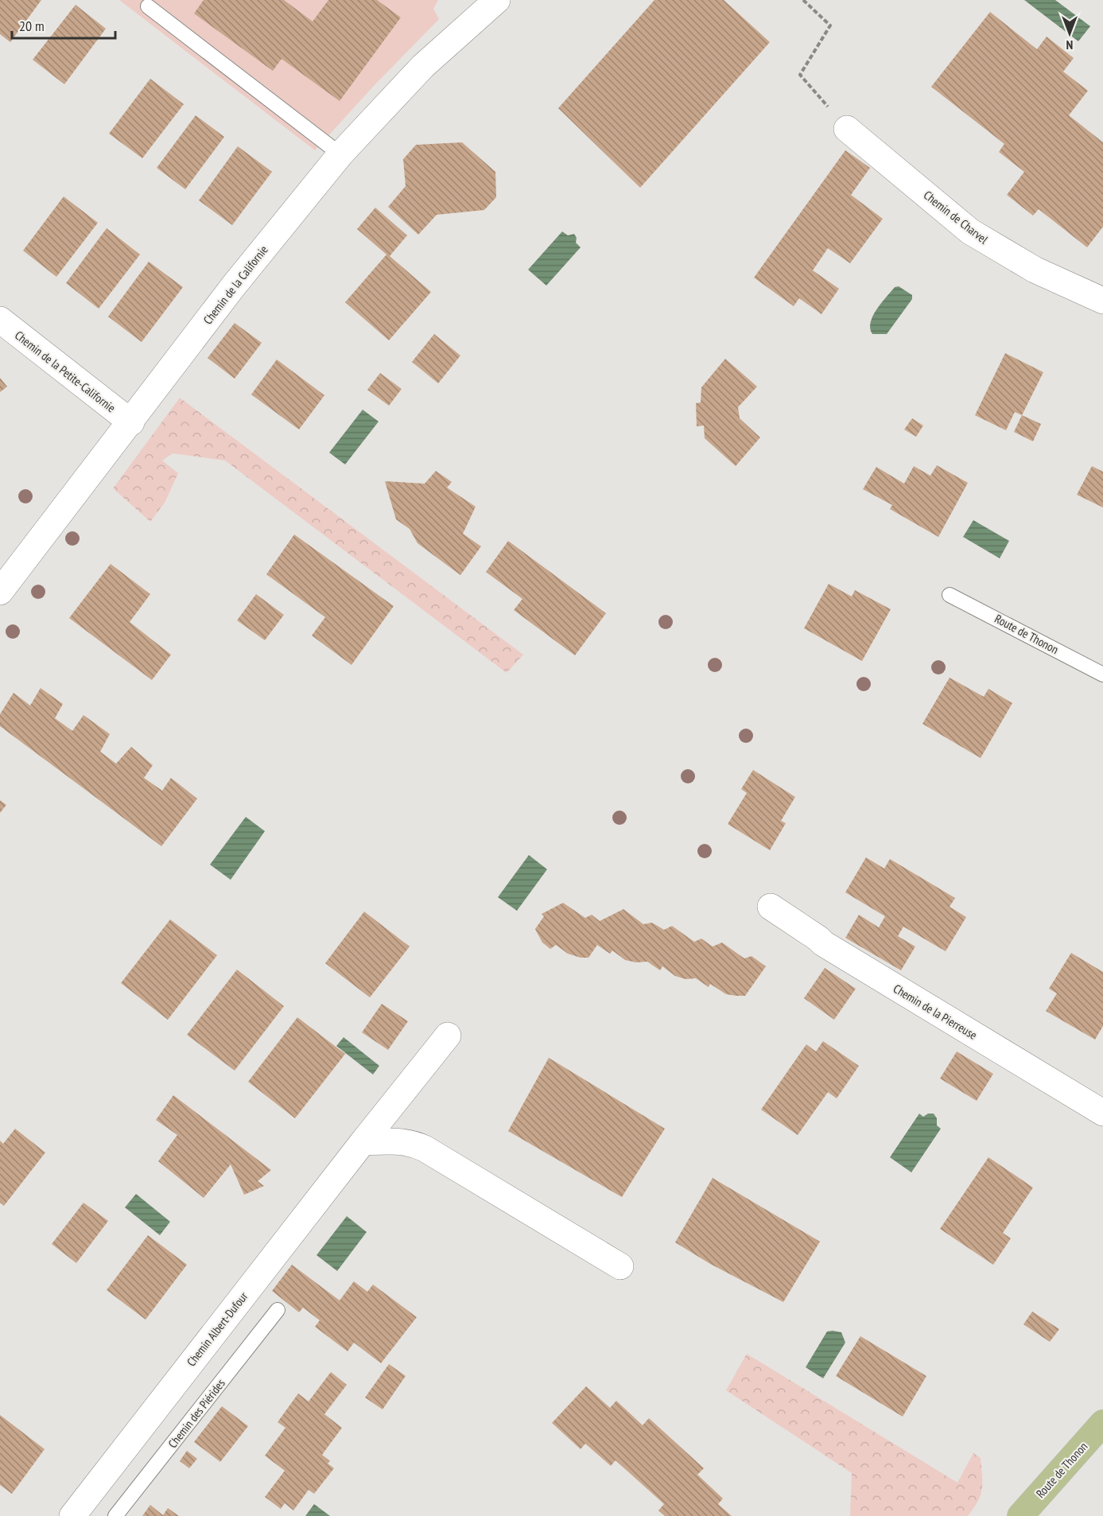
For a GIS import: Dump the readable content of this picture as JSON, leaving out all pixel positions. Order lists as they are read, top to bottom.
{
  "streets": {
    "main road": ["Route de Thonon"],
    "street": [
      "Chemin de Charvel",
      "Chemin de la Californie",
      "Chemin de la Petite-Californie",
      "Chemin de la Pierreuse",
      "Chemin Albert-Dufour"
    ],
    "lane": ["Chemin des Piérides"]
  },
  "crossings": [
    ["Chemin de la Californie", "Chemin de la Petite-Californie"]
  ],
  "scale_bar": "20 m",
  "north": "bottom"
}
